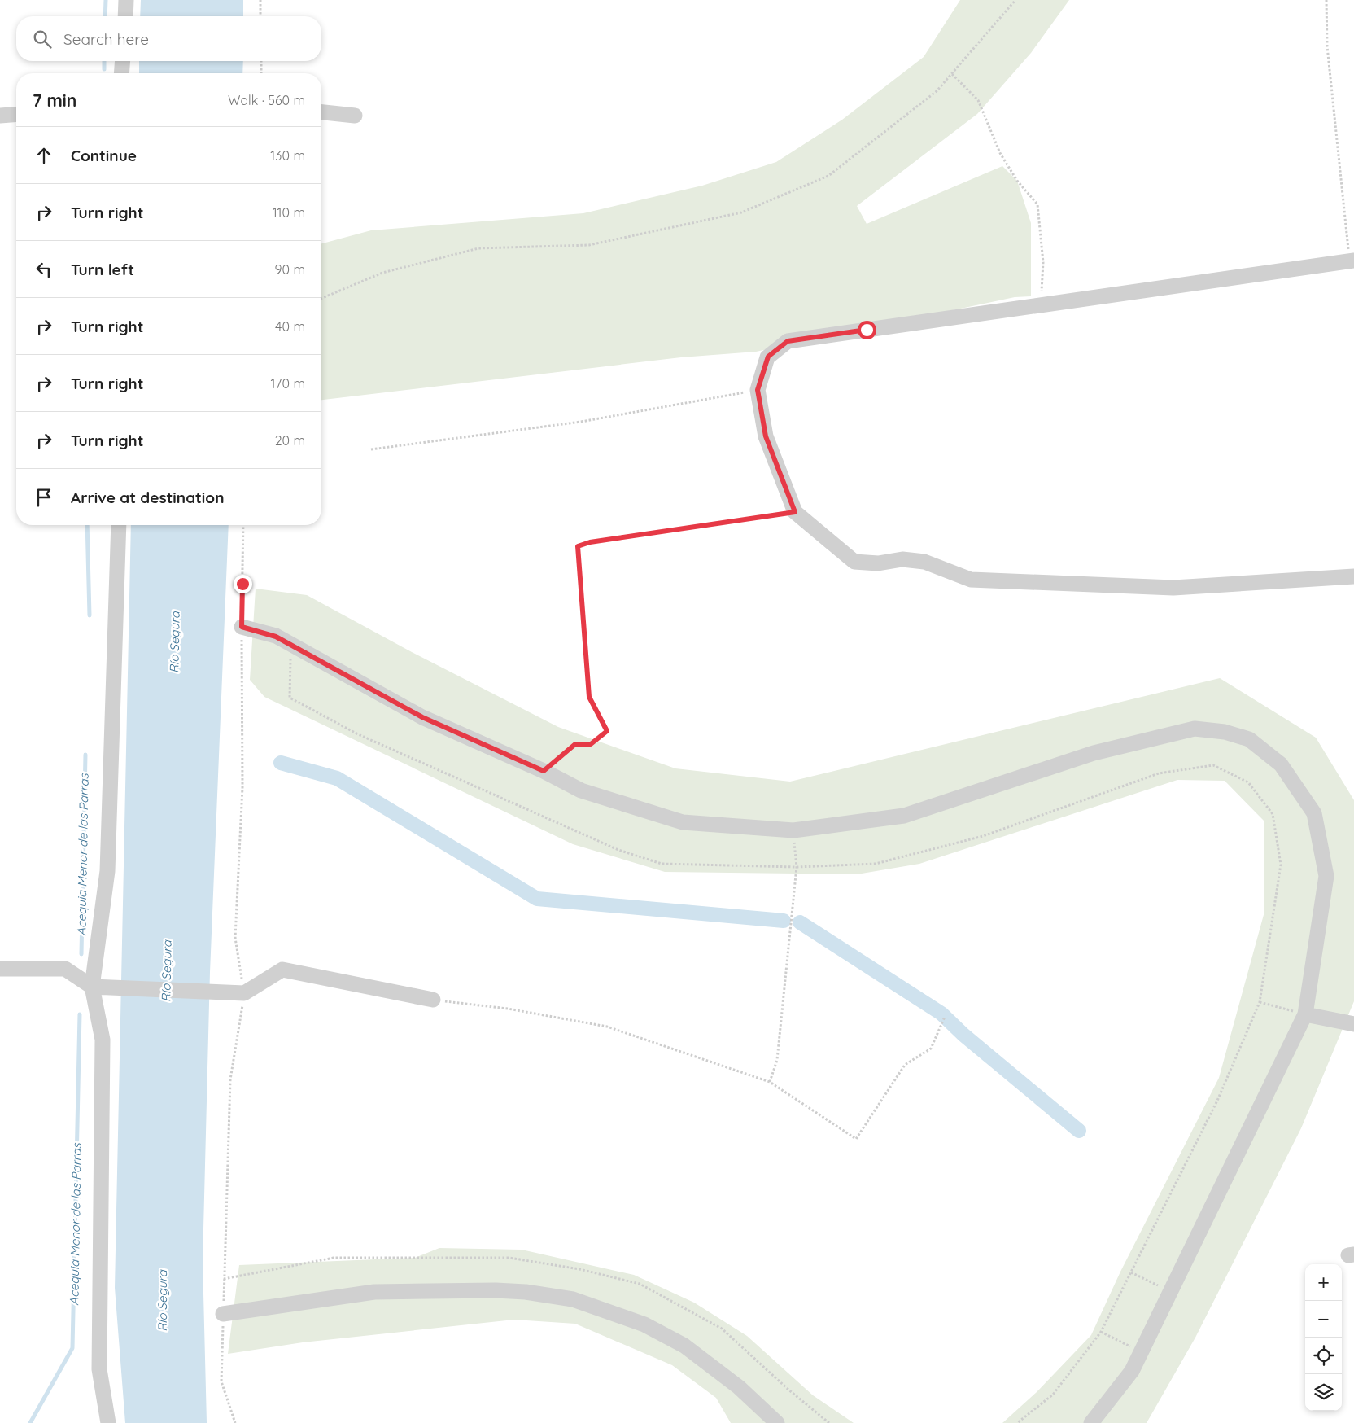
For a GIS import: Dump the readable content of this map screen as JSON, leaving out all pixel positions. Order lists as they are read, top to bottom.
{
  "water": ["Río Segura", "Acequia Menor de las Parras"],
  "page": {
    "search": "Search here",
    "heading": ["7 min", "Walk · 560 m"],
    "list": [
      ["Continue", "130 m"],
      ["Turn right", "110 m"],
      ["Turn left", "90 m"],
      ["Turn right", "40 m"],
      ["Turn right", "170 m"],
      ["Turn right", "20 m"],
      "Arrive at destination"
    ],
    "map_buttons": ["+", "−"]
  }
}
